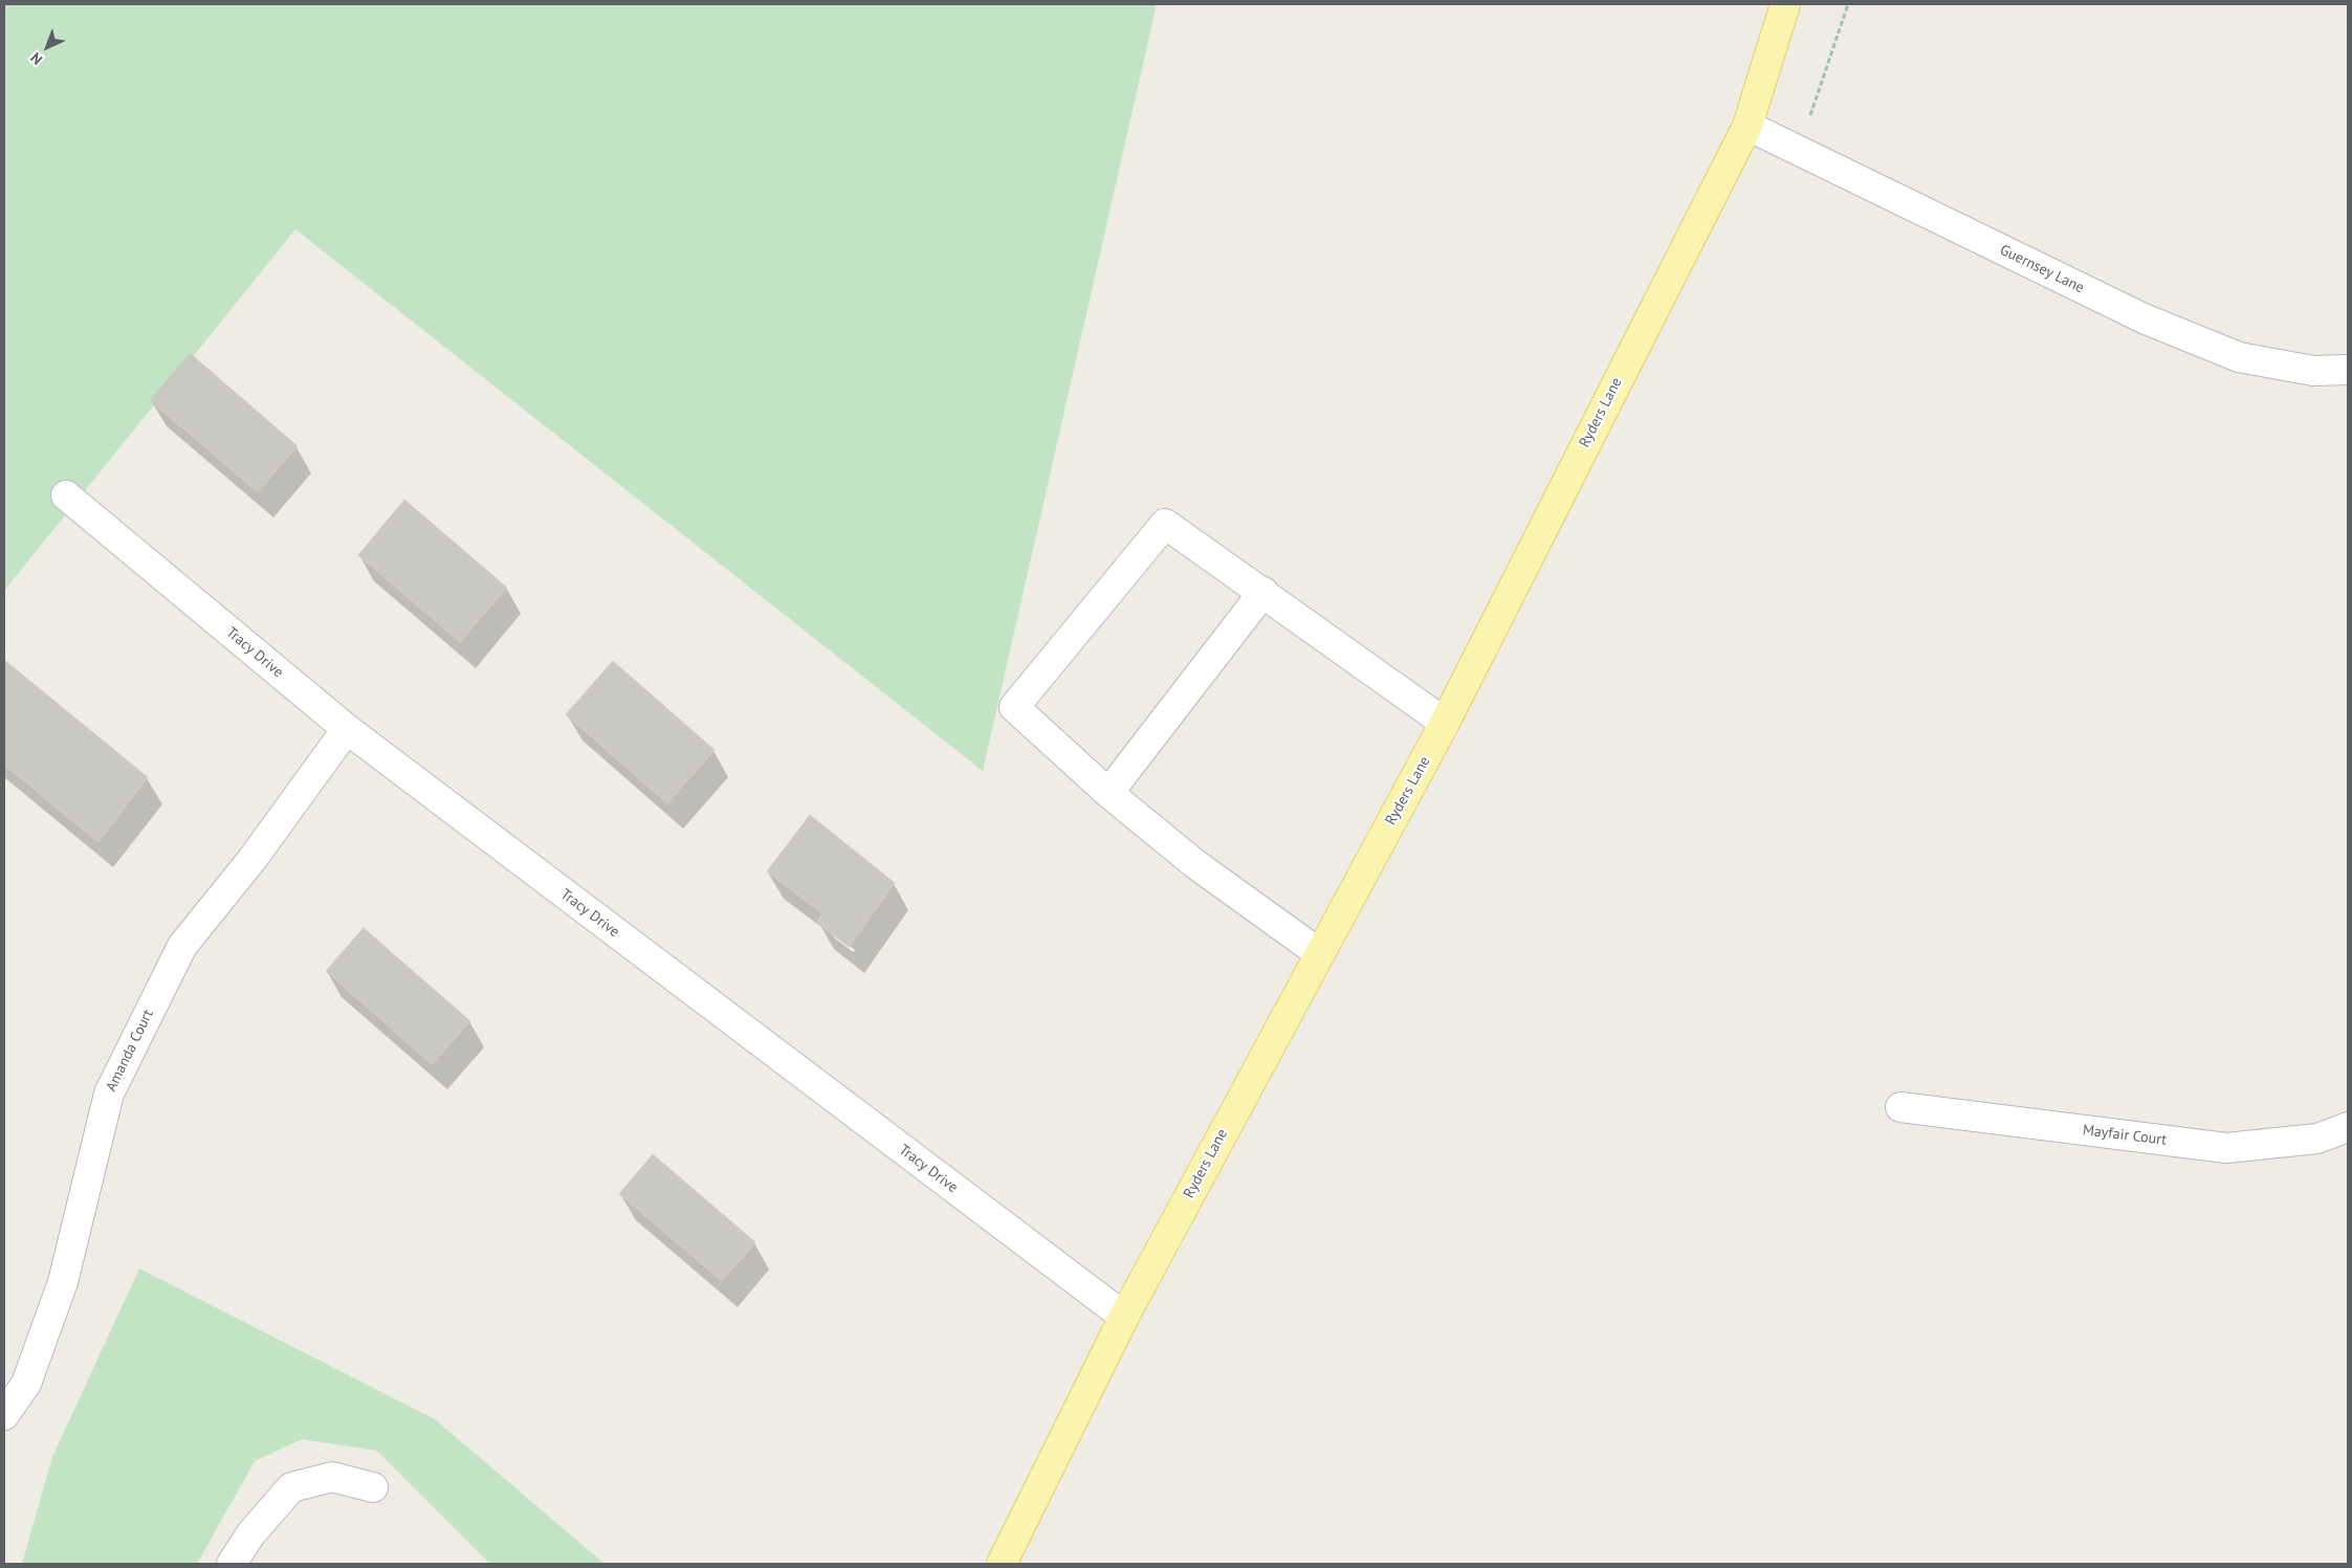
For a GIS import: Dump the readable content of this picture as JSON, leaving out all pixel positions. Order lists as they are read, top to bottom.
{
  "streets": {
    "main road": ["Ryders Lane"],
    "street": [
      "Guernsey Lane",
      "Tracy Drive",
      "Amanda Court",
      "Mayfair Court"
    ]
  },
  "crossings": [
    ["Guernsey Lane", "Ryders Lane"],
    ["Ryders Lane", "Tracy Drive"],
    ["Tracy Drive", "Amanda Court"]
  ],
  "north": "bottom left"
}
